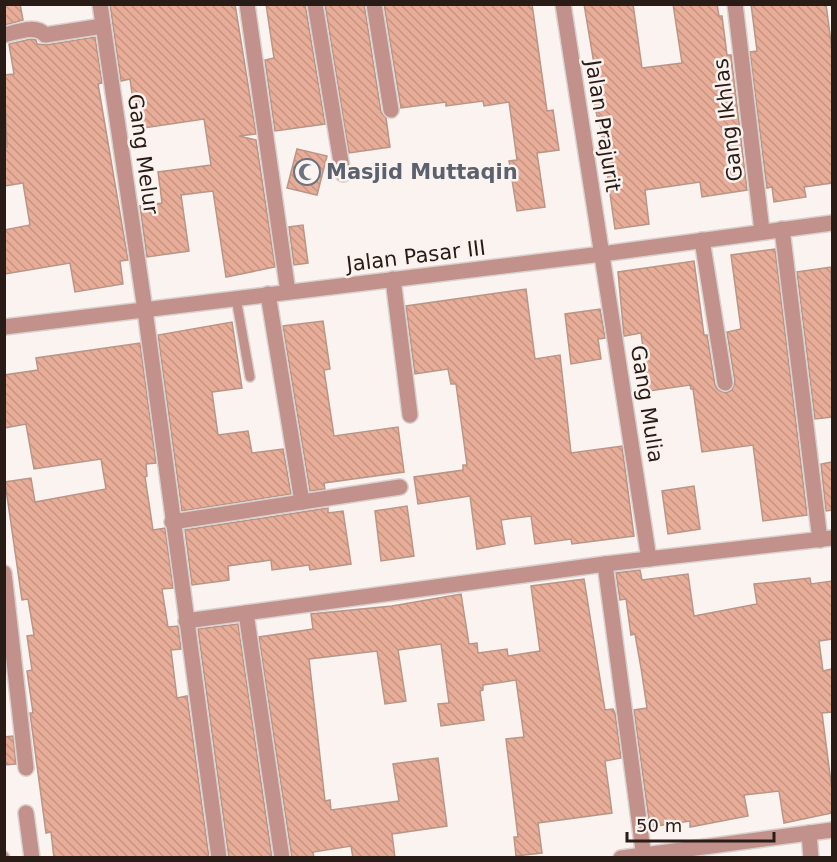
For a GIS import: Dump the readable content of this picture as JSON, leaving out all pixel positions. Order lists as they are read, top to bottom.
{
  "streets": {
    "street": [
      "Gang Ikhlas",
      "Jalan Prajurit",
      "Gang Melur",
      "Jalan Pasar III",
      "Gang Mulia"
    ]
  },
  "crossings": [
    ["Gang Ikhlas", "Jalan Pasar III"],
    ["Jalan Prajurit", "Jalan Pasar III"],
    ["Jalan Prajurit", "Gang Mulia"],
    ["Gang Melur", "Jalan Pasar III"],
    ["Jalan Pasar III", "Gang Mulia"]
  ],
  "places": {
    "mosque": ["Masjid Muttaqin"]
  },
  "scale_bar": "50 m"
}
